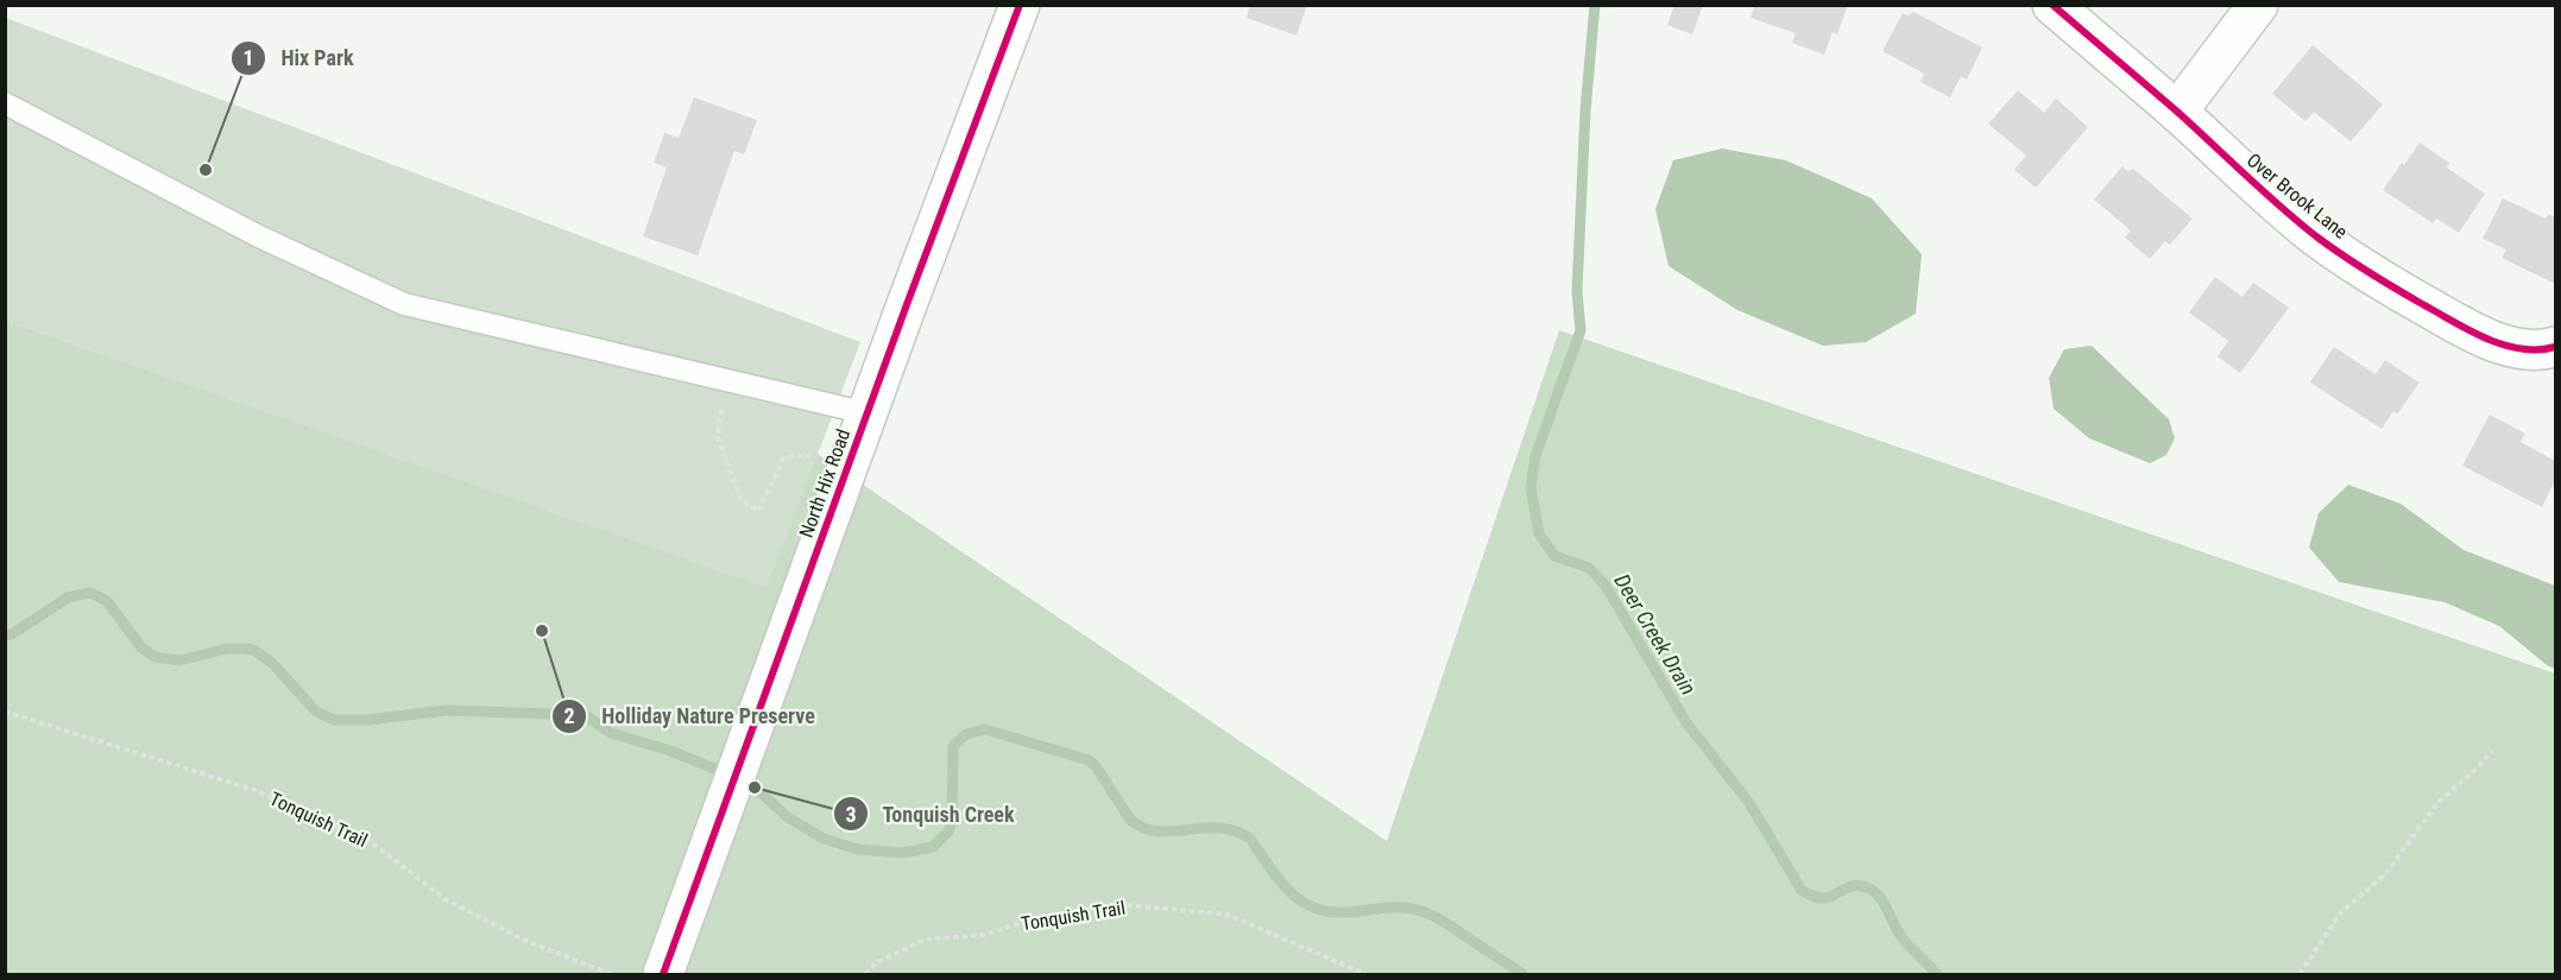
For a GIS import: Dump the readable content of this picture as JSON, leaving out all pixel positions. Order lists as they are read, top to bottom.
{
  "streets": {
    "street": ["Over Brook Lane", "North Hix Road"],
    "path": ["Tonquish Trail"]
  },
  "water": ["Deer Creek Drain"],
  "places": ["Hix Park", "Holliday Nature Preserve", "Tonquish Creek"]
}
